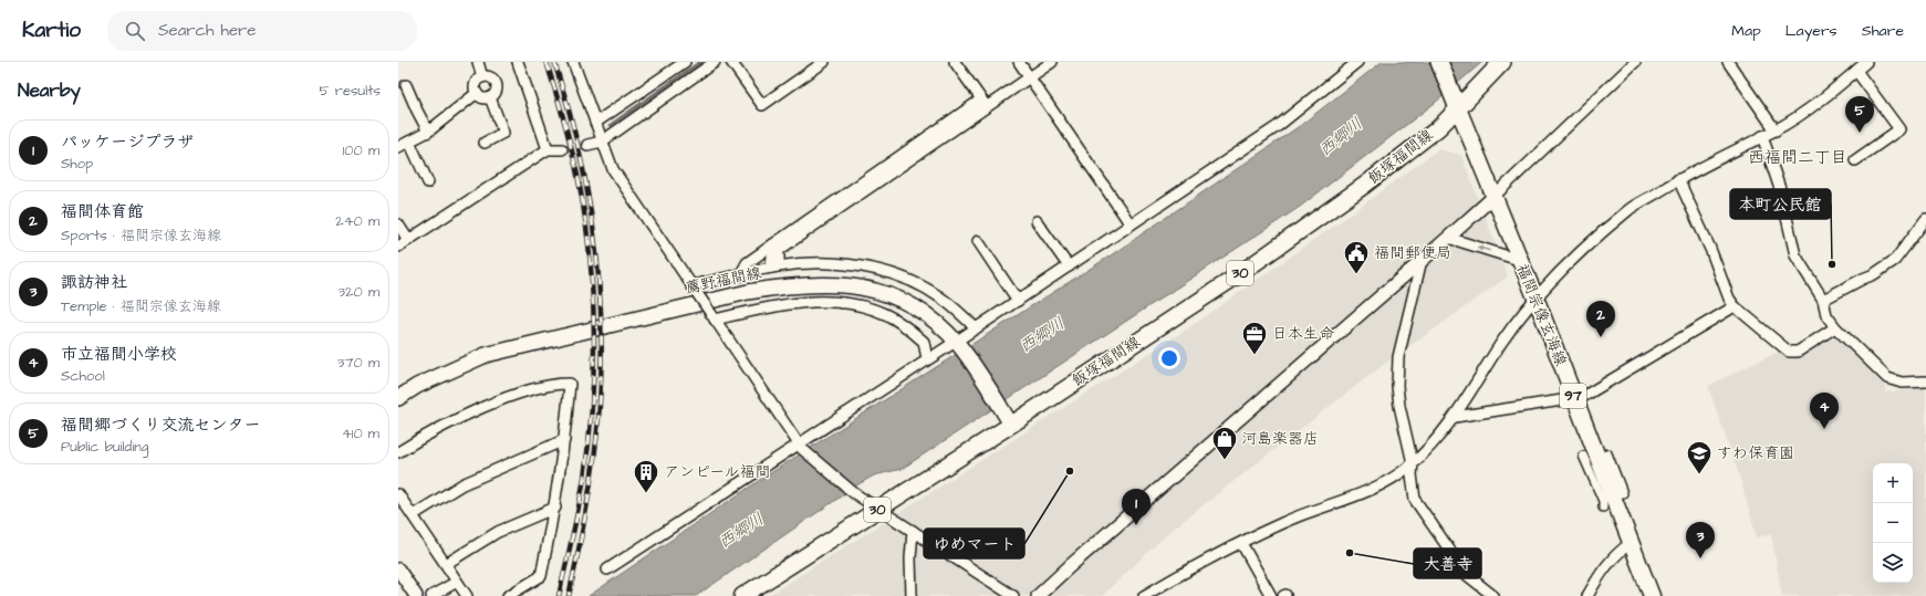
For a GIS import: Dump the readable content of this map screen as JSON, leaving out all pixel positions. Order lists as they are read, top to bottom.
{
  "streets": {
    "main road": [
      "飯塚福間線",
      "30",
      "薦野福間線",
      "福間宗像玄海線",
      "97"
    ]
  },
  "crossings": [
    ["飯塚福間線", "薦野福間線"],
    ["飯塚福間線", "福間宗像玄海線"]
  ],
  "districts": ["西福間二丁目"],
  "water": ["西郷川"],
  "places": {
    "other": ["本町公民館", "ゆめマート", "大善寺"],
    "public building": ["福間郵便局"],
    "office": ["日本生命"],
    "shop": ["河島楽器店"],
    "school or university": ["すわ保育園"],
    "building": ["アンピール福間"]
  },
  "page": {
    "header": "Kartio",
    "search": "Search here",
    "nav": ["Map", "Layers", "Share"],
    "heading": ["Nearby", "5 results"],
    "pins": [
      "5",
      "2",
      "4",
      "1",
      "3"
    ],
    "list": [
      {
        "mark": "1",
        "name": "パッケージプラザ",
        "note": "Shop",
        "value": "100 m"
      },
      {
        "mark": "2",
        "name": "福間体育館",
        "note": "Sports · 福間宗像玄海線",
        "value": "240 m"
      },
      {
        "mark": "3",
        "name": "諏訪神社",
        "note": "Temple · 福間宗像玄海線",
        "value": "320 m"
      },
      {
        "mark": "4",
        "name": "市立福間小学校",
        "note": "School",
        "value": "370 m"
      },
      {
        "mark": "5",
        "name": "福間郷づくり交流センター",
        "note": "Public building",
        "value": "410 m"
      }
    ],
    "map_buttons": ["+", "−"]
  }
}
